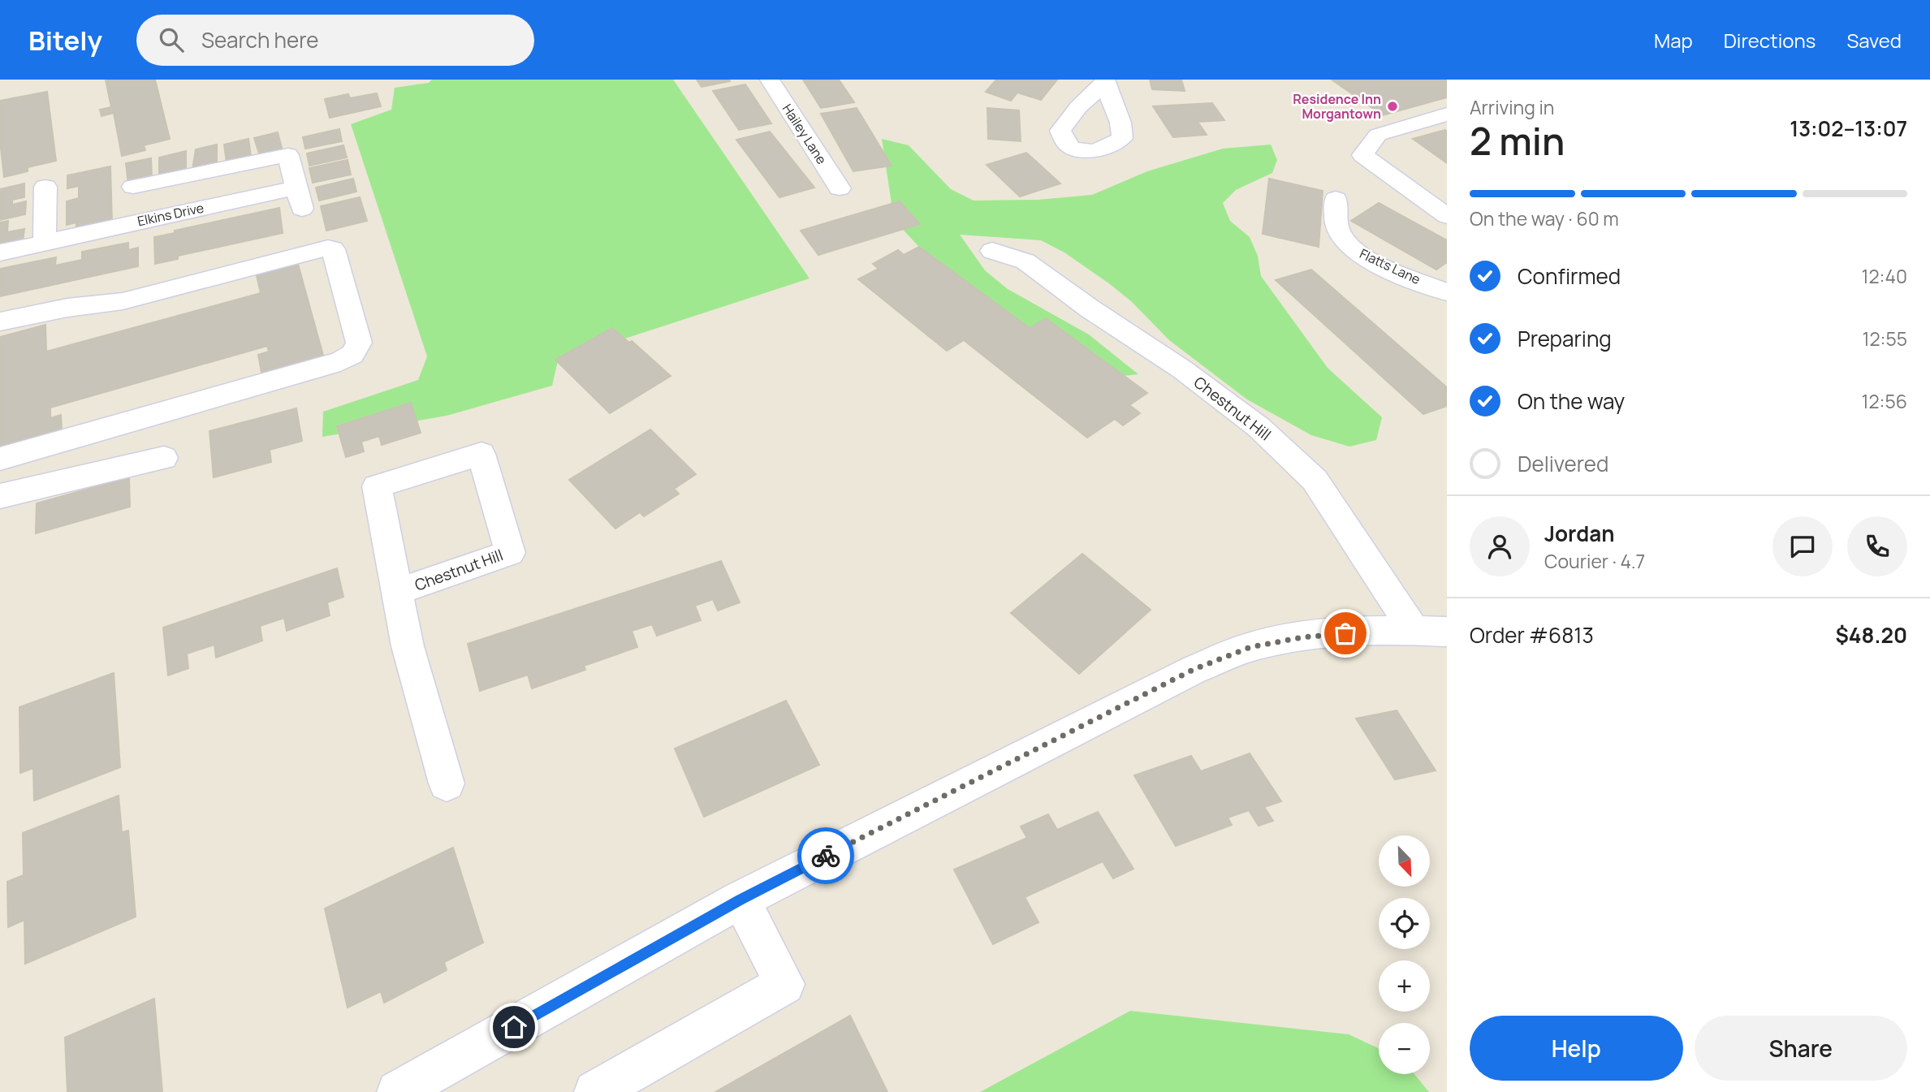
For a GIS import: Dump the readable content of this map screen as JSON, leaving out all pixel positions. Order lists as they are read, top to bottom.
{
  "streets": {
    "street": [
      "Hailey Lane",
      "Elkins Drive",
      "Flatts Lane",
      "Chestnut Hill"
    ]
  },
  "places": ["Residence Inn Morgantown"],
  "north": "bottom right",
  "page": {
    "header": "Bitely",
    "search": "Search here",
    "nav": ["Map", "Directions", "Saved"],
    "heading": ["2 min", "Arriving in", "13:02–13:07"],
    "panel": [
      "Jordan",
      "Courier · 4.7",
      "Order #6813",
      "$48.20"
    ],
    "bar": "On the way · 60 m",
    "list": [
      ["Confirmed", "12:40"],
      ["Preparing", "12:55"],
      ["On the way", "12:56"],
      "Delivered"
    ],
    "map_buttons": ["+", "−"],
    "buttons": ["Help", "Share"]
  }
}
